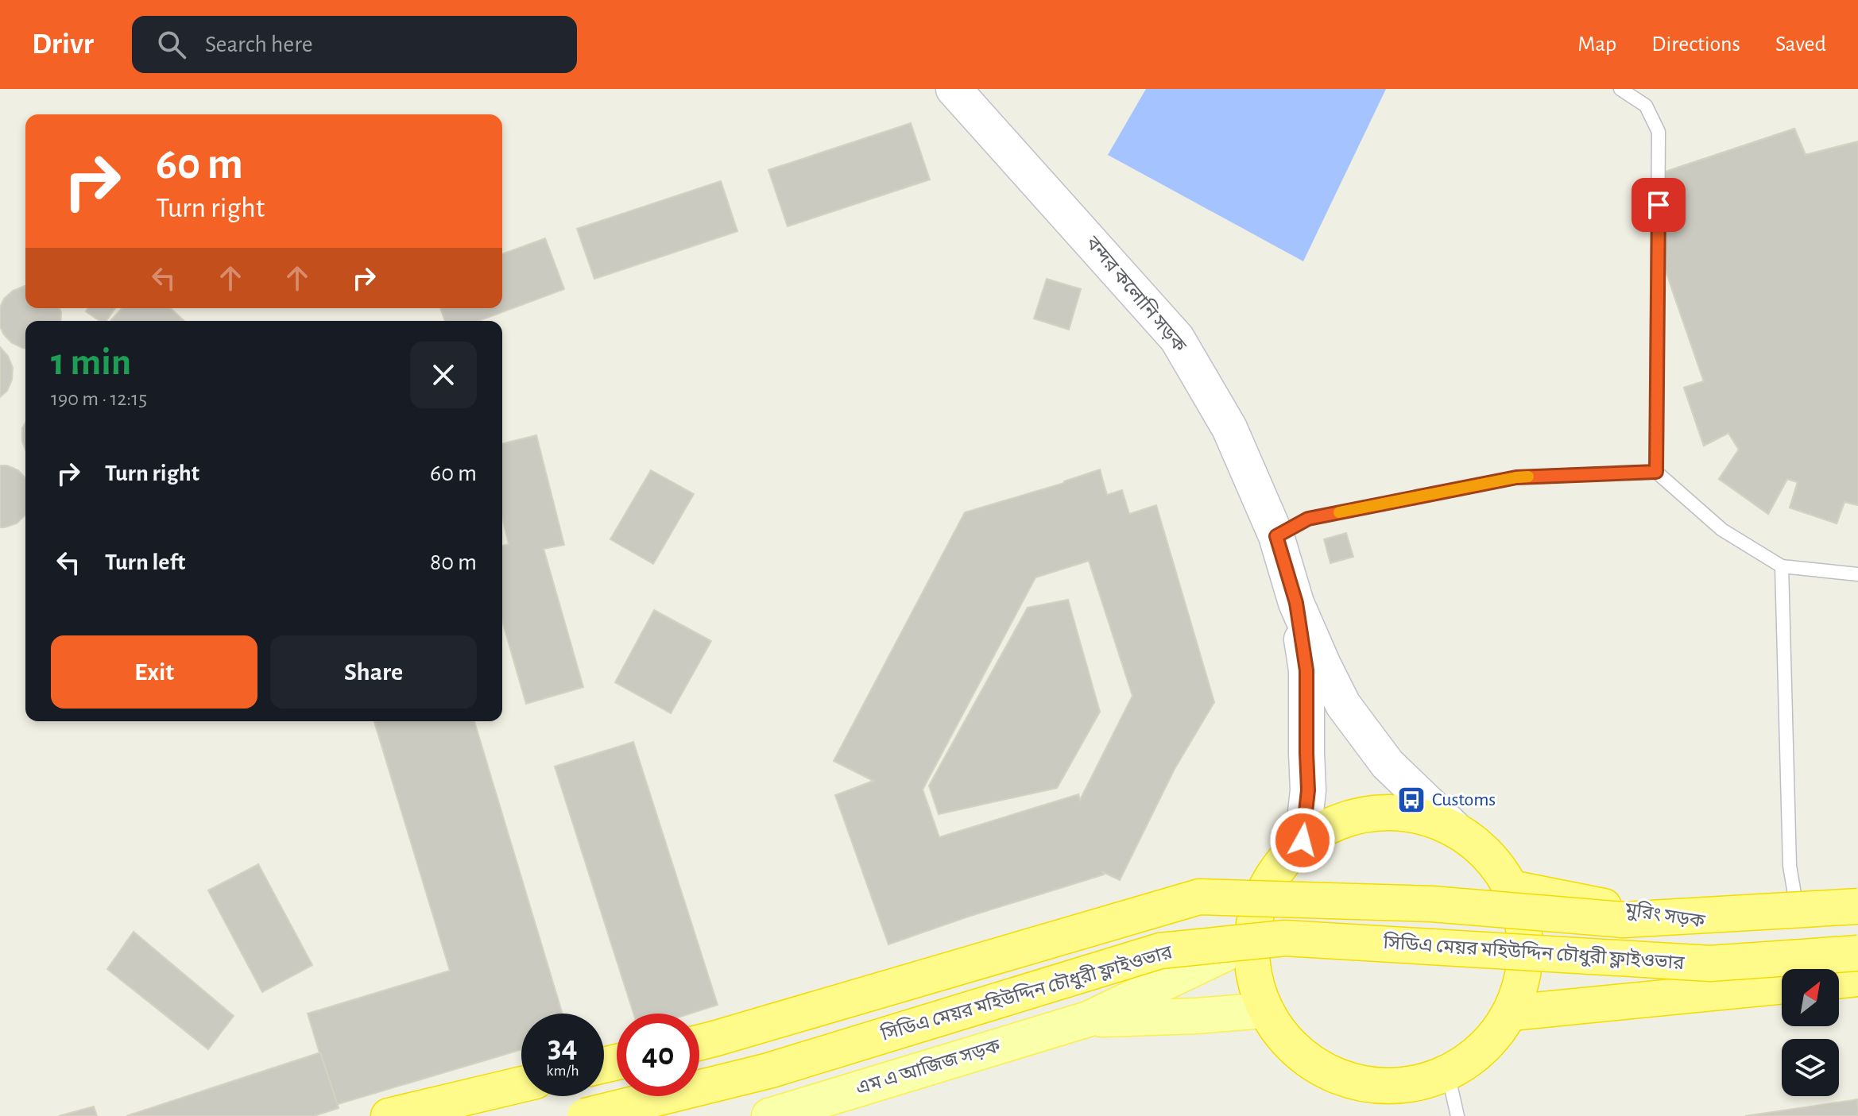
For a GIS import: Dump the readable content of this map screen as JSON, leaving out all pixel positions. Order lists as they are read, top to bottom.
{
  "streets": {
    "highway": ["মুরিং সড়ক", "সিডিএ মেয়র মহিউদ্দিন চৌধুরী ফ্লাইওভার"],
    "main road": ["এম এ আজিজ সড়ক"],
    "street": ["বন্দর কলোনি সড়ক"]
  },
  "places": {
    "bus stop": ["Customs"]
  },
  "north": "top right",
  "page": {
    "header": "Drivr",
    "search": "Search here",
    "nav": ["Map", "Directions", "Saved"],
    "turn": ["60 m", "Turn right"],
    "heading": ["1 min", "190 m · 12:15"],
    "list": [
      {
        "name": "Turn right",
        "value": "60 m"
      },
      {
        "name": "Turn left",
        "value": "80 m"
      }
    ],
    "buttons": ["Exit", "Share"],
    "speed": "34 km/h",
    "limit": "40"
  }
}
